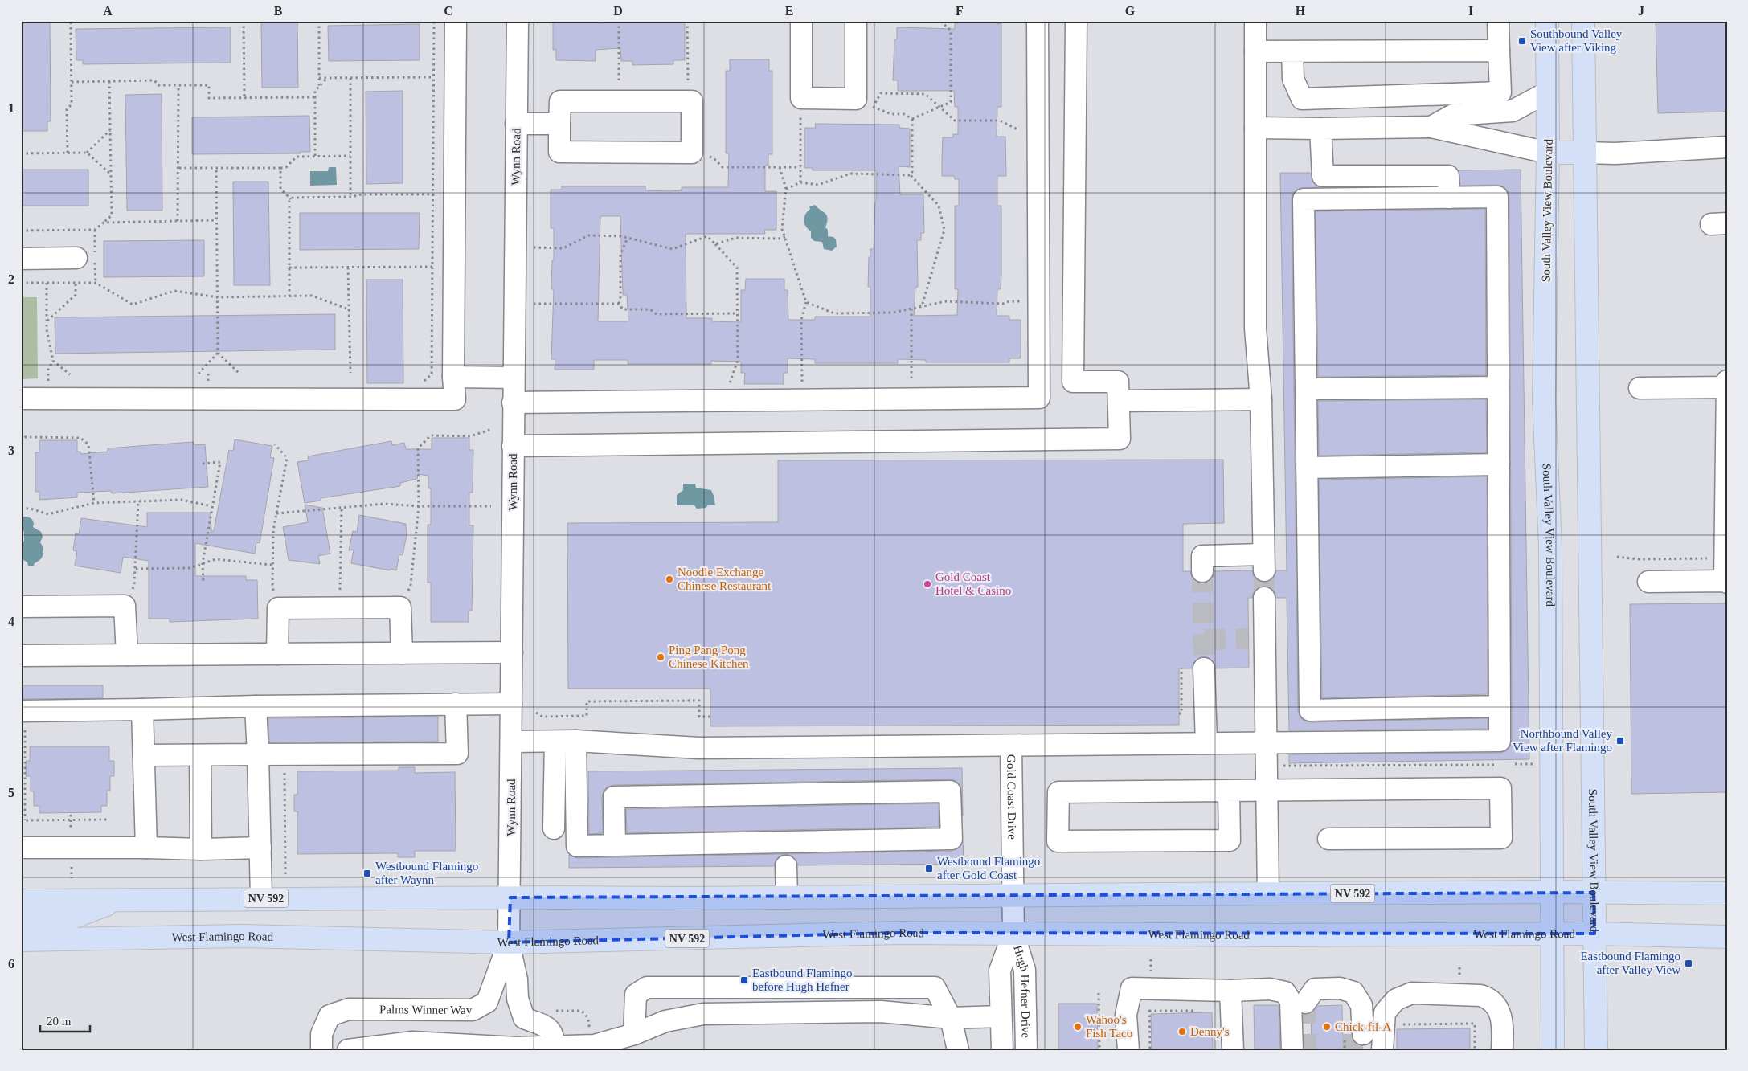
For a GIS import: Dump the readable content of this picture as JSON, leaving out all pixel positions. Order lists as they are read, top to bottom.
{
  "streets": {
    "main road": ["South Valley View Boulevard", "NV 592", "West Flamingo Road"],
    "street": [
      "Wynn Road",
      "Gold Coast Drive",
      "Hugh Hefner Drive",
      "Palms Winner Way"
    ]
  },
  "crossings": [
    ["Wynn Road", "NV 592"],
    ["Wynn Road", "West Flamingo Road"],
    ["Wynn Road", "Palms Winner Way"],
    ["South Valley View Boulevard", "NV 592"],
    ["South Valley View Boulevard", "West Flamingo Road"],
    ["Gold Coast Drive", "NV 592"],
    ["Gold Coast Drive", "Hugh Hefner Drive"],
    ["NV 592", "Hugh Hefner Drive"],
    ["West Flamingo Road", "Hugh Hefner Drive"],
    ["West Flamingo Road", "Palms Winner Way"]
  ],
  "places": {
    "transit": [
      "Southbound Valley View after Viking",
      "Northbound Valley View after Flamingo",
      "Westbound Flamingo after Gold Coast",
      "Westbound Flamingo after Waynn",
      "Eastbound Flamingo after Valley View",
      "Eastbound Flamingo before Hugh Hefner"
    ],
    "other": [
      "Noodle Exchange Chinese Restaurant",
      "Gold Coast Hotel & Casino",
      "Ping Pang Pong Chinese Kitchen",
      "Wahoo's Fish Taco",
      "Chick-fil-A",
      "Denny's"
    ]
  },
  "scale_bar": "20 m",
  "grid": {
    "columns": [
      "A",
      "B",
      "C",
      "D",
      "E",
      "F",
      "G",
      "H",
      "I",
      "J"
    ],
    "rows": [
      "1",
      "2",
      "3",
      "4",
      "5",
      "6"
    ]
  }
}
